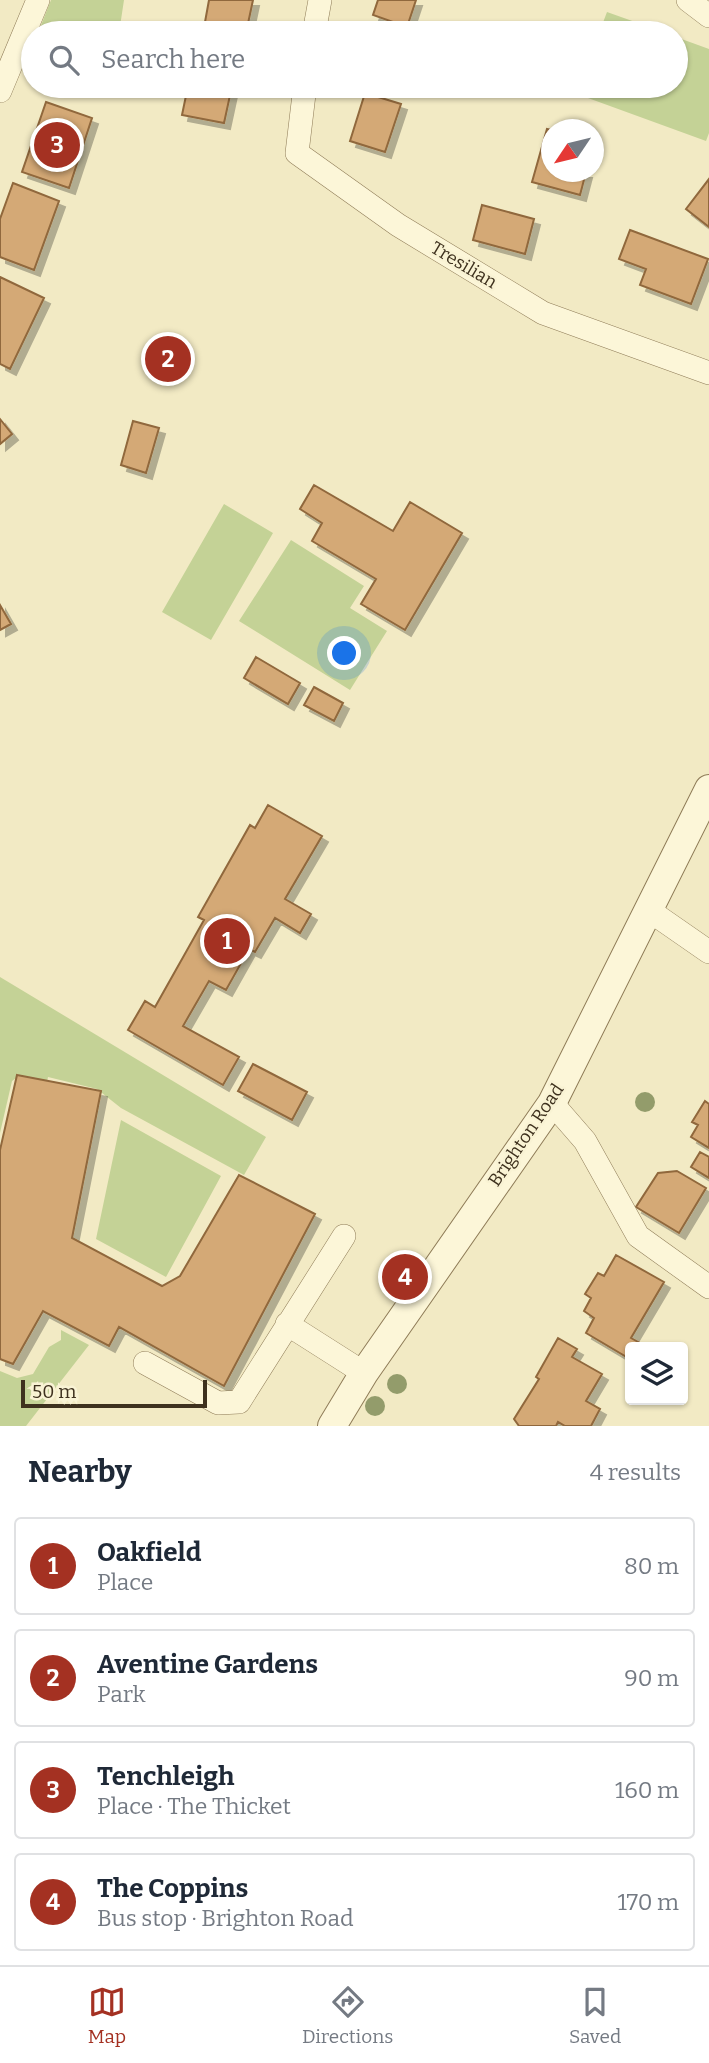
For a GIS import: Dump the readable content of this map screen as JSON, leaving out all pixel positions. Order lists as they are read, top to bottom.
{
  "streets": {
    "street": ["Tresilian", "Brighton Road"]
  },
  "scale_bar": "50 m",
  "north": "bottom left",
  "page": {
    "search": "Search here",
    "pins": [
      "3",
      "2",
      "1",
      "4"
    ],
    "scale": "50 m",
    "heading": ["Nearby", "4 results"],
    "list": [
      {
        "mark": "1",
        "name": "Oakfield",
        "note": "Place",
        "value": "80 m"
      },
      {
        "mark": "2",
        "name": "Aventine Gardens",
        "note": "Park",
        "value": "90 m"
      },
      {
        "mark": "3",
        "name": "Tenchleigh",
        "note": "Place · The Thicket",
        "value": "160 m"
      },
      {
        "mark": "4",
        "name": "The Coppins",
        "note": "Bus stop · Brighton Road",
        "value": "170 m"
      }
    ],
    "nav": ["Map", "Directions", "Saved"]
  }
}
